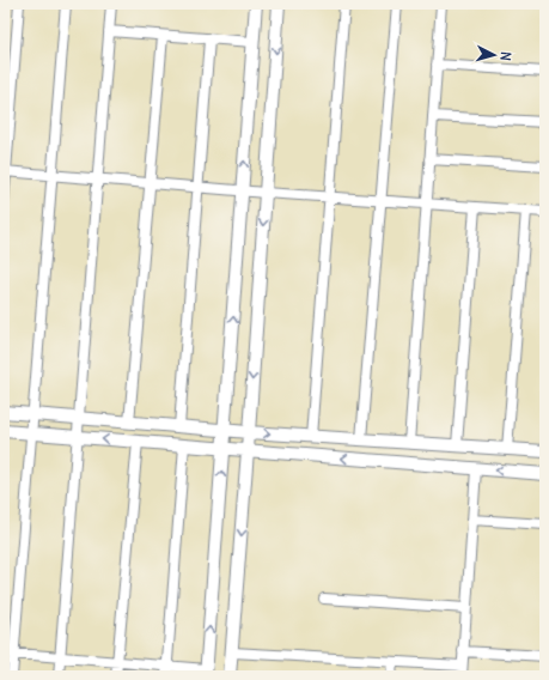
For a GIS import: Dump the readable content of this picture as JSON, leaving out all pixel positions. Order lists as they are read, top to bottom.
{
  "north": "right"
}
